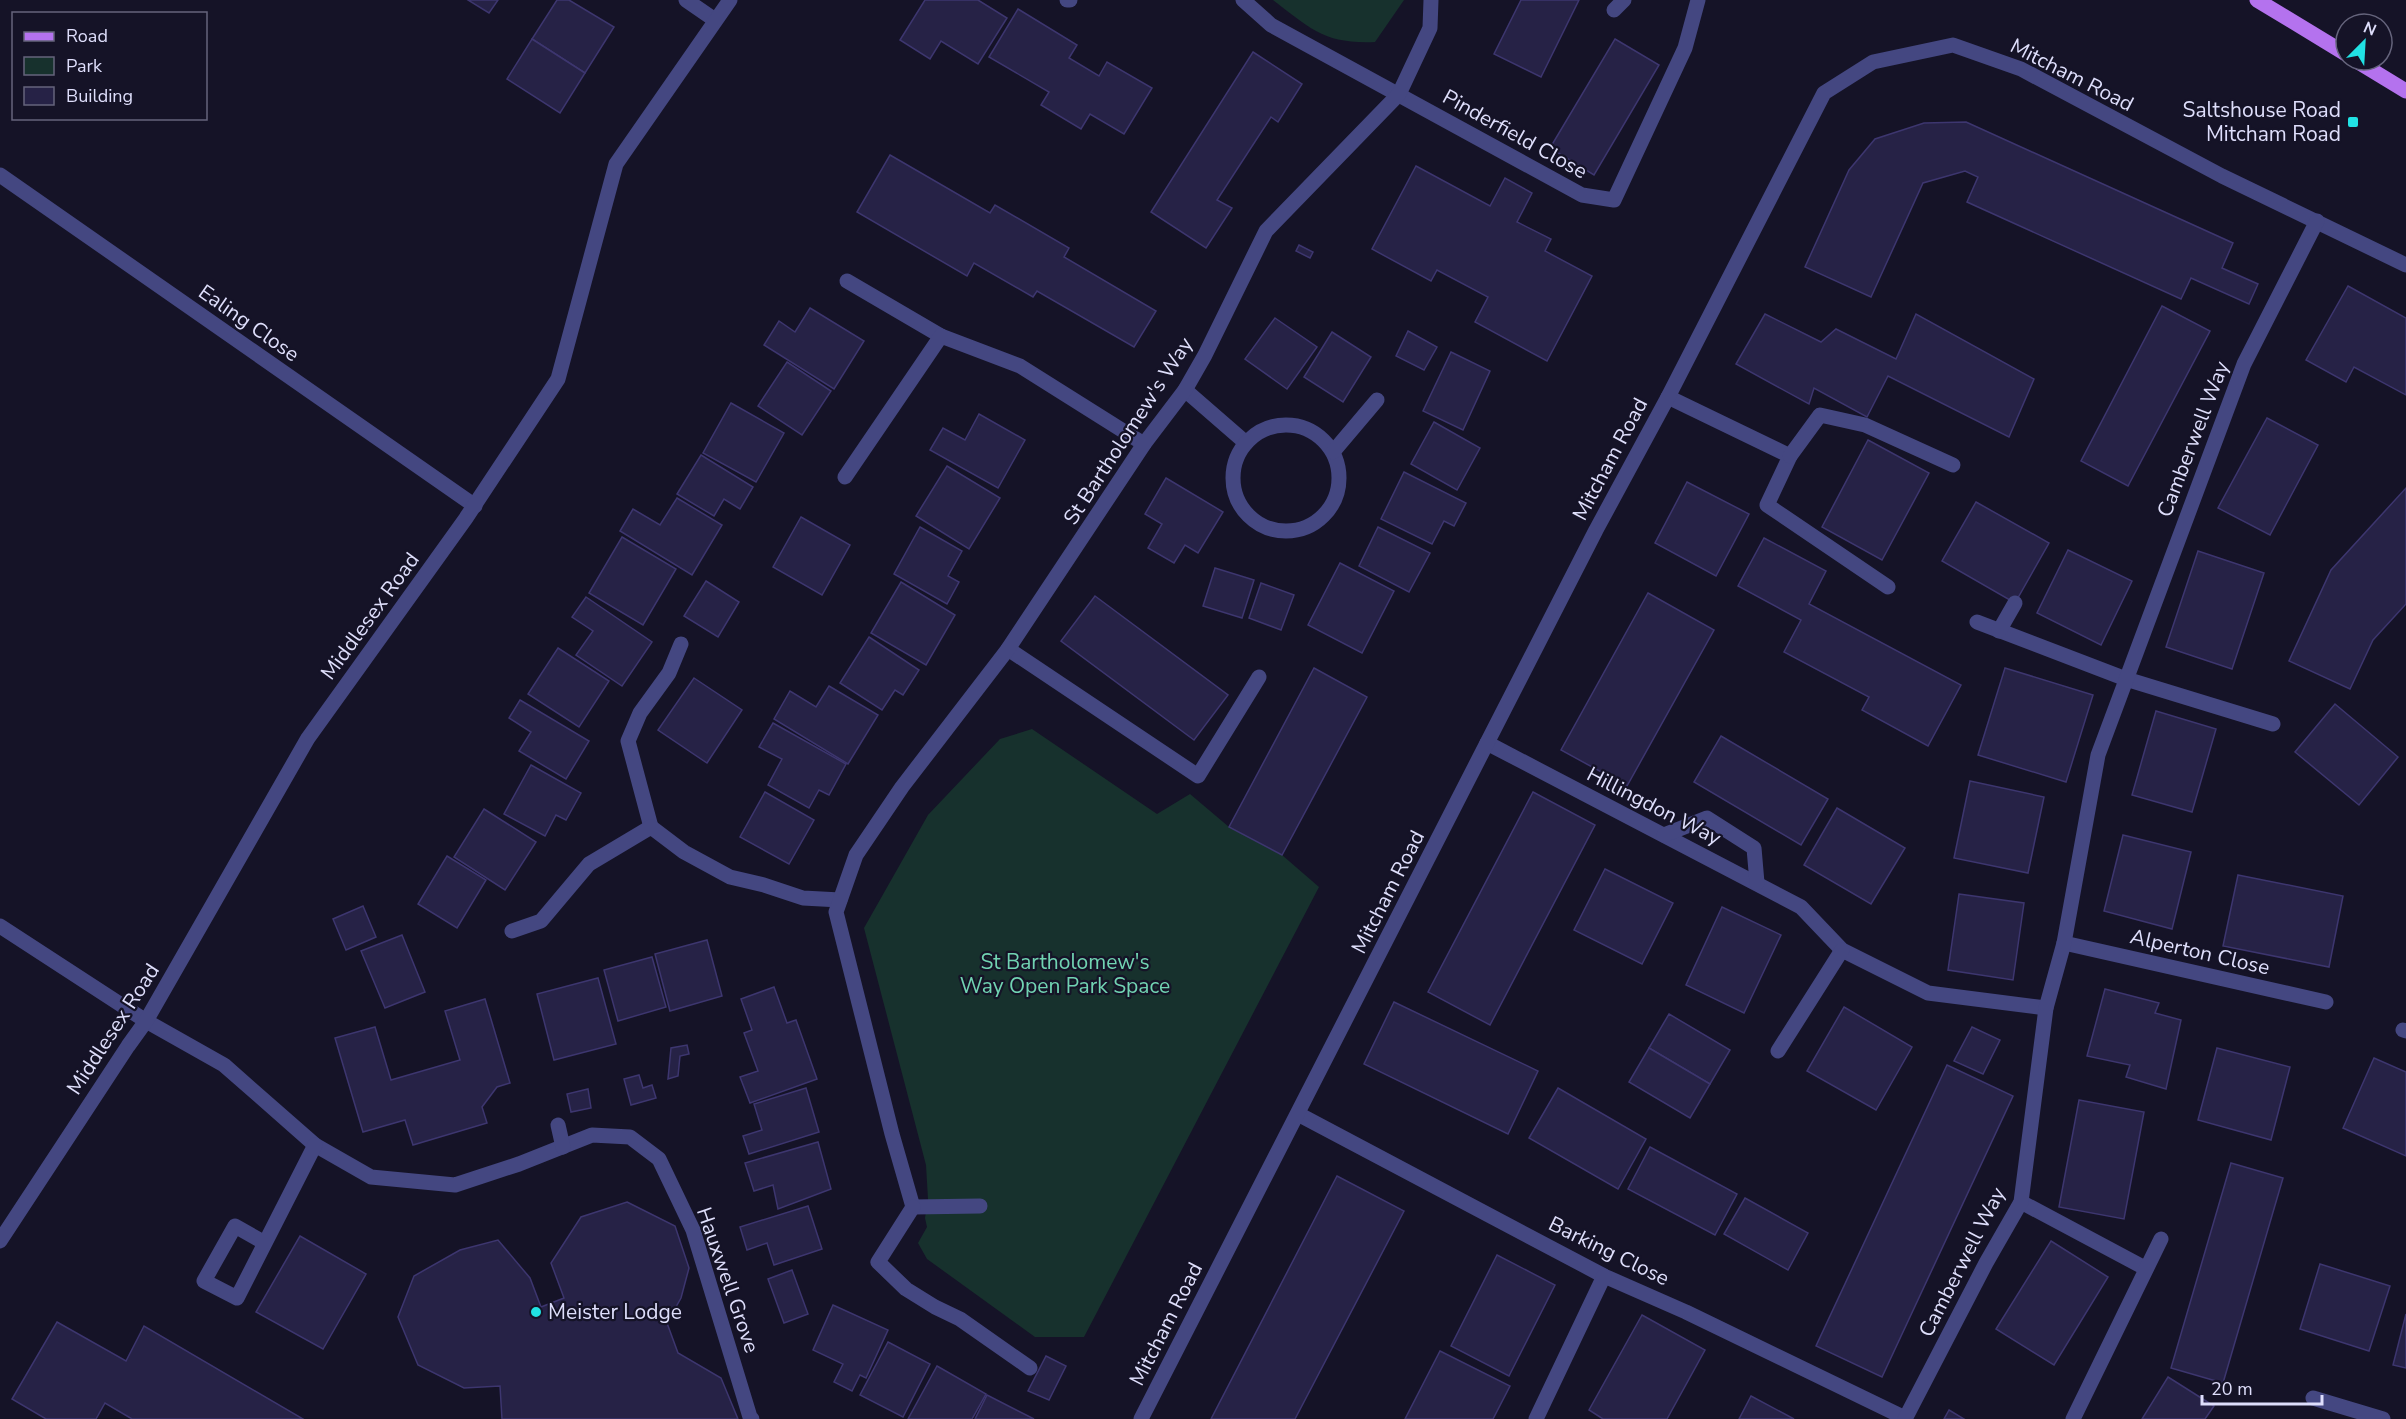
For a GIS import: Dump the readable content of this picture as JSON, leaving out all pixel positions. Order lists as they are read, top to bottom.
{
  "streets": {
    "street": [
      "Mitcham Road",
      "Pinderfield Close",
      "Ealing Close",
      "St Bartholomew's Way",
      "Camberwell Way",
      "Middlesex Road",
      "Hillingdon Way",
      "Alperton Close",
      "Barking Close",
      "Hauxwell Grove"
    ]
  },
  "crossings": [
    ["Mitcham Road", "Camberwell Way"],
    ["Mitcham Road", "Hillingdon Way"],
    ["Mitcham Road", "Barking Close"],
    ["Pinderfield Close", "St Bartholomew's Way"],
    ["Ealing Close", "Middlesex Road"],
    ["Camberwell Way", "Alperton Close"],
    ["Camberwell Way", "Barking Close"],
    ["Middlesex Road", "Hauxwell Grove"]
  ],
  "parks": ["St Bartholomew's Way Open Park Space"],
  "places": {
    "transit": ["Saltshouse Road Mitcham Road"],
    "other": ["Meister Lodge"]
  },
  "legend": ["Road", "Park", "Building"],
  "scale_bar": "20 m",
  "north": "top right"
}
